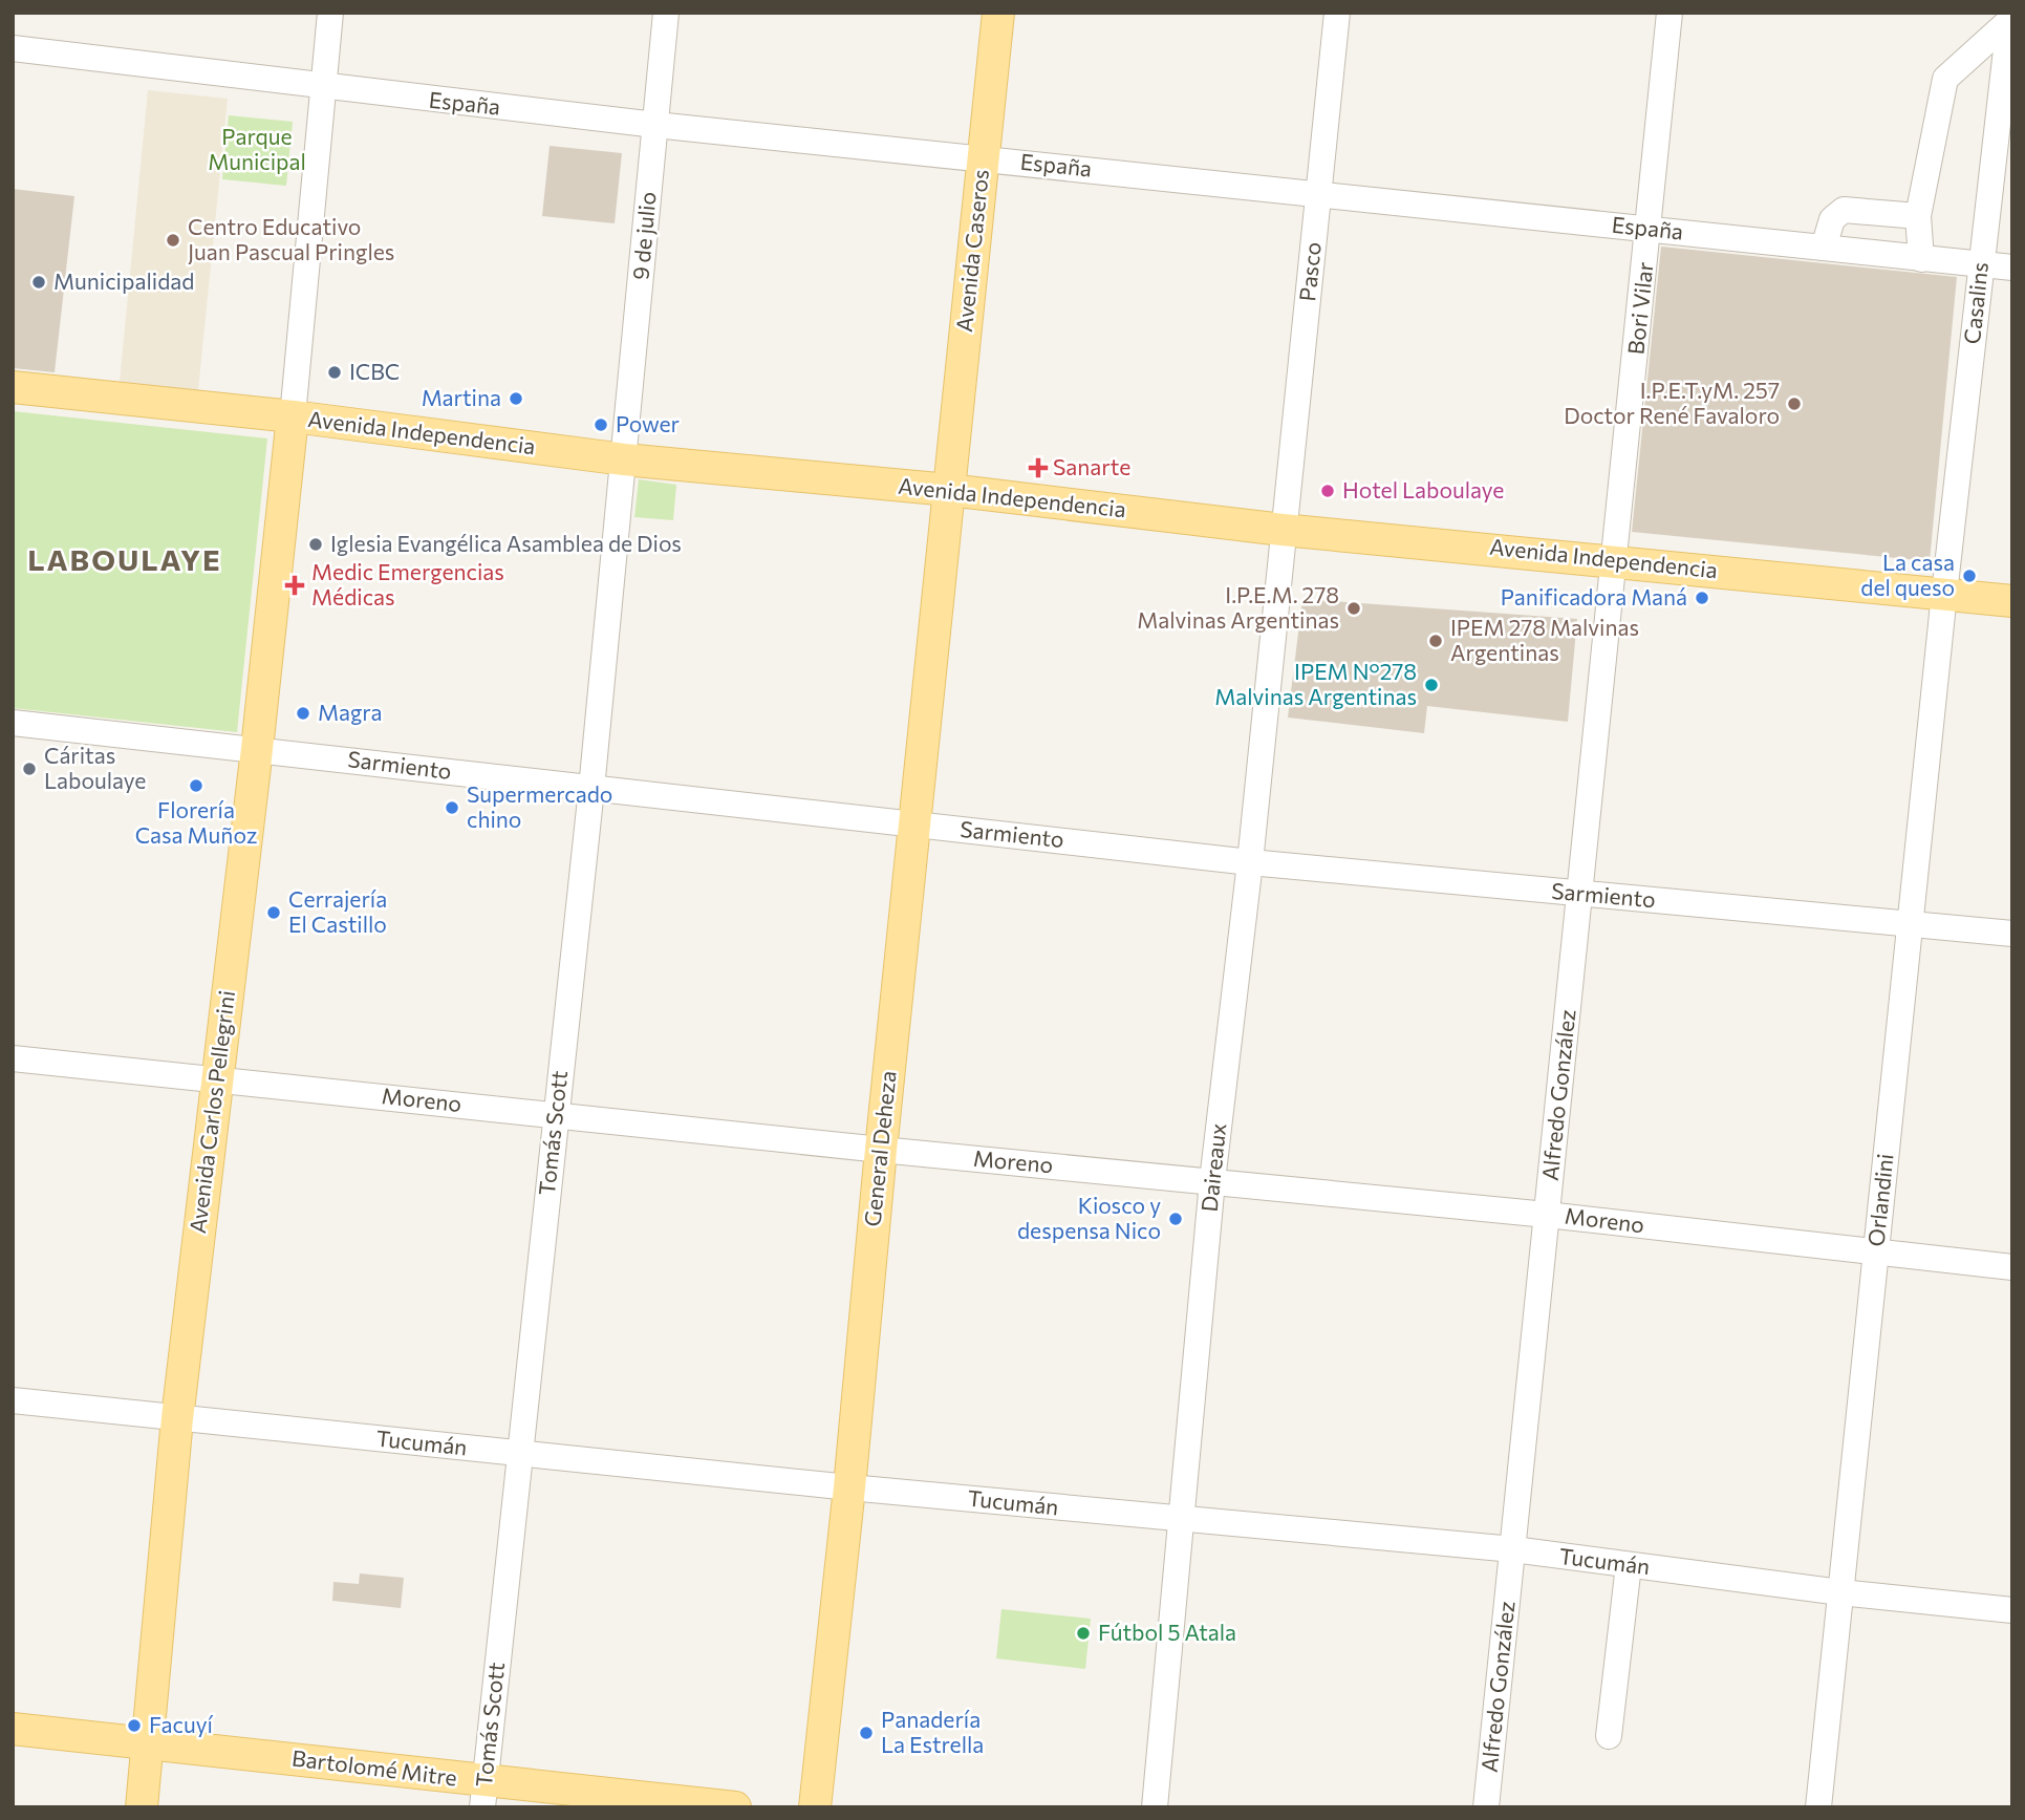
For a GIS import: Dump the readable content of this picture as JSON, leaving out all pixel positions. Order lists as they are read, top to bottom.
{
  "streets": {
    "main road": [
      "Avenida Caseros",
      "Avenida Independencia",
      "Avenida Carlos Pellegrini",
      "General Deheza",
      "Bartolomé Mitre"
    ],
    "street": [
      "España",
      "9 de julio",
      "Pasco",
      "Casalins",
      "Bori Vilar",
      "Sarmiento",
      "Alfredo González",
      "Moreno",
      "Tomás Scott",
      "Daireaux",
      "Orlandini",
      "Tucumán"
    ]
  },
  "crossings": [
    ["España", "9 de julio"],
    ["España", "Avenida Caseros"],
    ["España", "Pasco"],
    ["España", "Casalins"],
    ["España", "Bori Vilar"],
    ["9 de julio", "Avenida Independencia"],
    ["9 de julio", "Tomás Scott"],
    ["Avenida Caseros", "Avenida Independencia"],
    ["Avenida Caseros", "General Deheza"],
    ["Pasco", "Avenida Independencia"],
    ["Pasco", "Daireaux"],
    ["Casalins", "Avenida Independencia"],
    ["Casalins", "Orlandini"],
    ["Bori Vilar", "Avenida Independencia"],
    ["Bori Vilar", "Alfredo González"],
    ["Avenida Independencia", "Alfredo González"],
    ["Avenida Independencia", "Avenida Carlos Pellegrini"],
    ["Avenida Independencia", "Tomás Scott"],
    ["Avenida Independencia", "General Deheza"],
    ["Avenida Independencia", "Daireaux"],
    ["Avenida Independencia", "Orlandini"],
    ["Sarmiento", "Alfredo González"],
    ["Sarmiento", "Avenida Carlos Pellegrini"],
    ["Sarmiento", "Tomás Scott"],
    ["Sarmiento", "General Deheza"],
    ["Sarmiento", "Daireaux"],
    ["Sarmiento", "Orlandini"],
    ["Alfredo González", "Moreno"],
    ["Alfredo González", "Tucumán"],
    ["Moreno", "Avenida Carlos Pellegrini"],
    ["Moreno", "Tomás Scott"],
    ["Moreno", "General Deheza"],
    ["Moreno", "Daireaux"],
    ["Moreno", "Orlandini"],
    ["Avenida Carlos Pellegrini", "Tucumán"],
    ["Avenida Carlos Pellegrini", "Bartolomé Mitre"],
    ["Tomás Scott", "Tucumán"],
    ["Tomás Scott", "Bartolomé Mitre"],
    ["General Deheza", "Tucumán"],
    ["Daireaux", "Tucumán"],
    ["Orlandini", "Tucumán"]
  ],
  "districts": ["LABOULAYE"],
  "parks": ["Parque Municipal"],
  "places": {
    "other": [
      "Centro Educativo Juan Pascual Pringles",
      "Municipalidad",
      "ICBC",
      "Martina",
      "I.P.E.T.yM. 257 Doctor René Favaloro",
      "Power",
      "Hotel Laboulaye",
      "Iglesia Evangélica Asamblea de Dios",
      "La casa del queso",
      "Panificadora Maná",
      "I.P.E.M. 278 Malvinas Argentinas",
      "IPEM 278 Malvinas Argentinas",
      "IPEM N°278 Malvinas Argentinas",
      "Magra",
      "Cáritas Laboulaye",
      "Florería Casa Muñoz",
      "Supermercado chino",
      "Cerrajería El Castillo",
      "Kiosco y despensa Nico",
      "Fútbol 5 Atala",
      "Facuyí",
      "Panadería La Estrella"
    ],
    "health": ["Sanarte", "Medic Emergencias Médicas"]
  }
}
